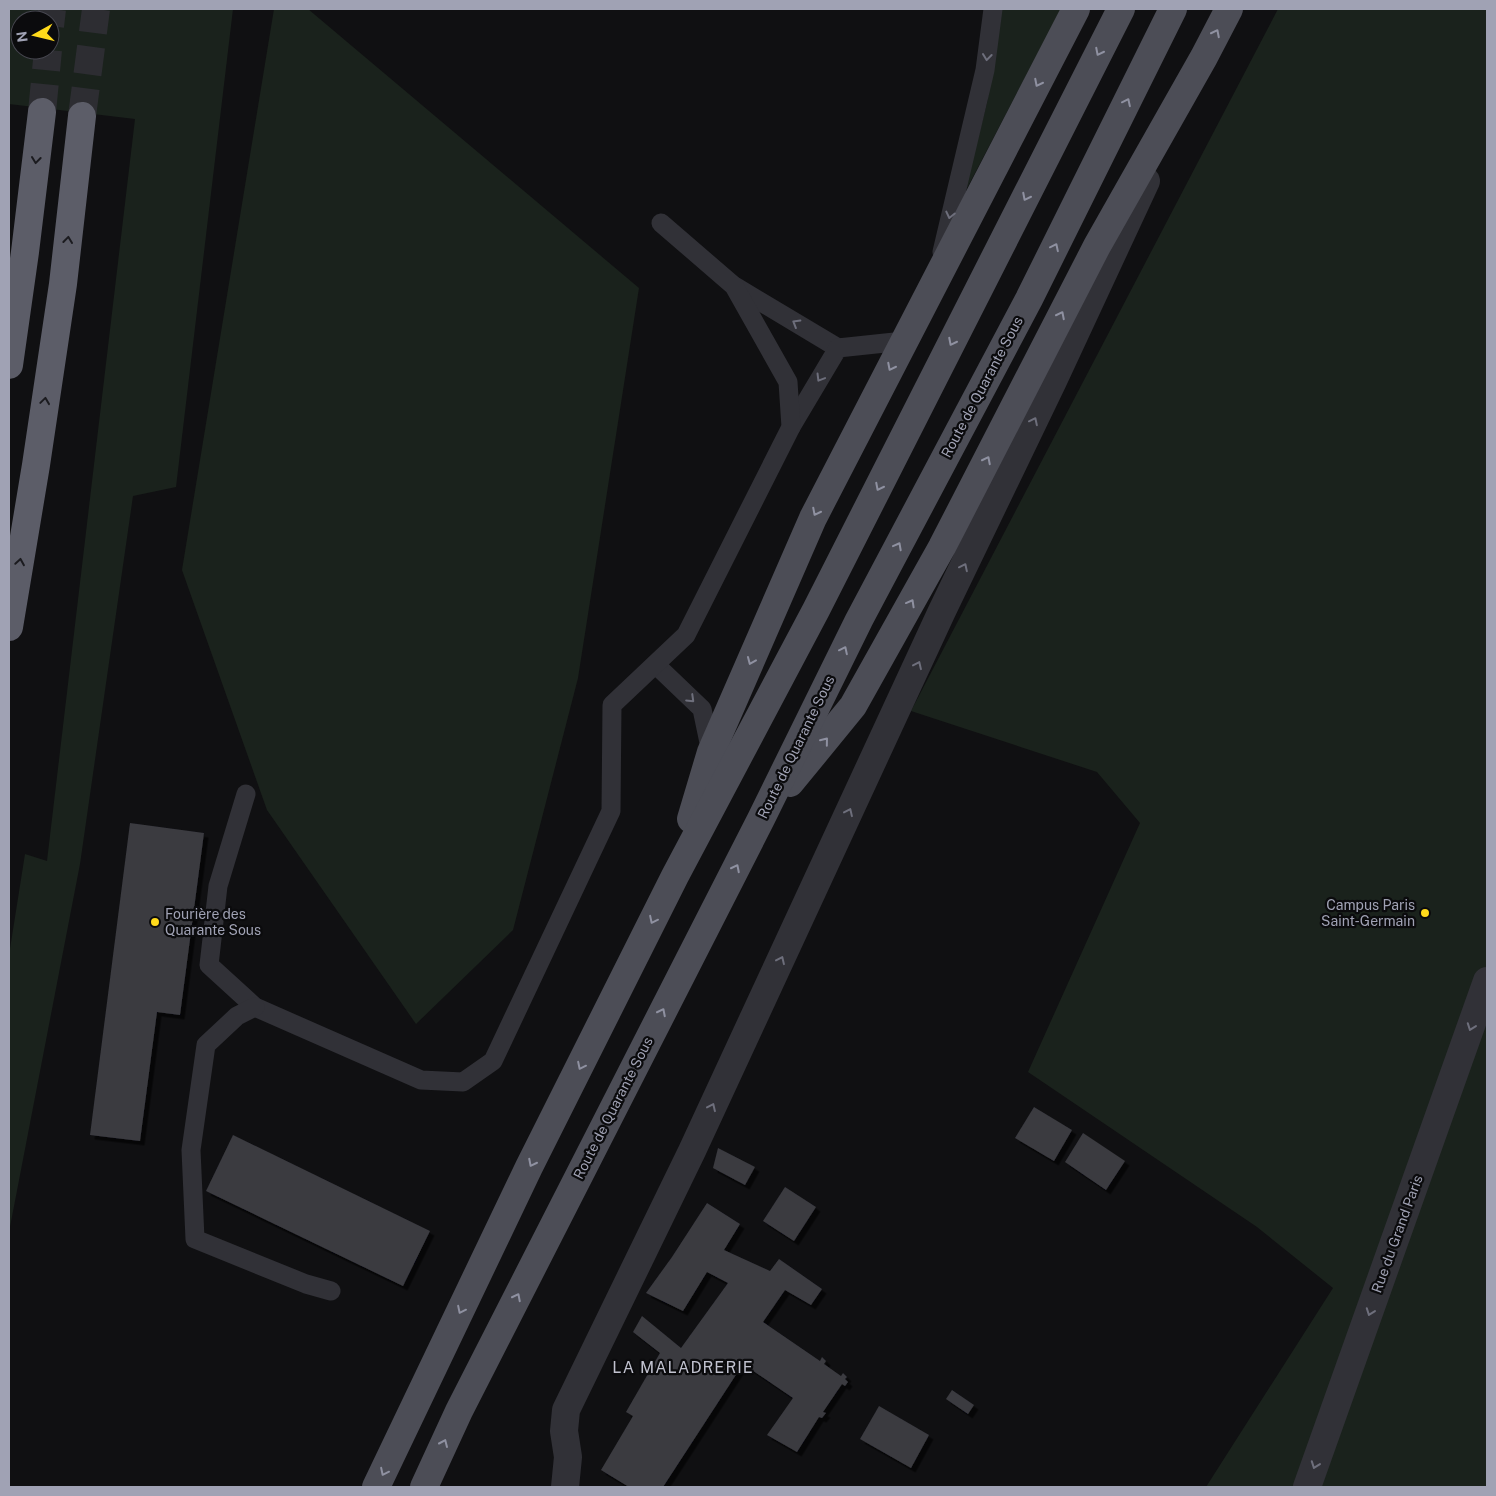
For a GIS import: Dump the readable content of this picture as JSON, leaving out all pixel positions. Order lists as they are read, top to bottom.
{
  "streets": {
    "main road": ["Route de Quarante Sous"],
    "street": ["Rue du Grand Paris"]
  },
  "one_way": ["Rue du Grand Paris"],
  "districts": ["LA MALADRERIE"],
  "places": ["Campus Paris Saint-Germain", "Fourière des Quarante Sous"],
  "north": "left"
}
